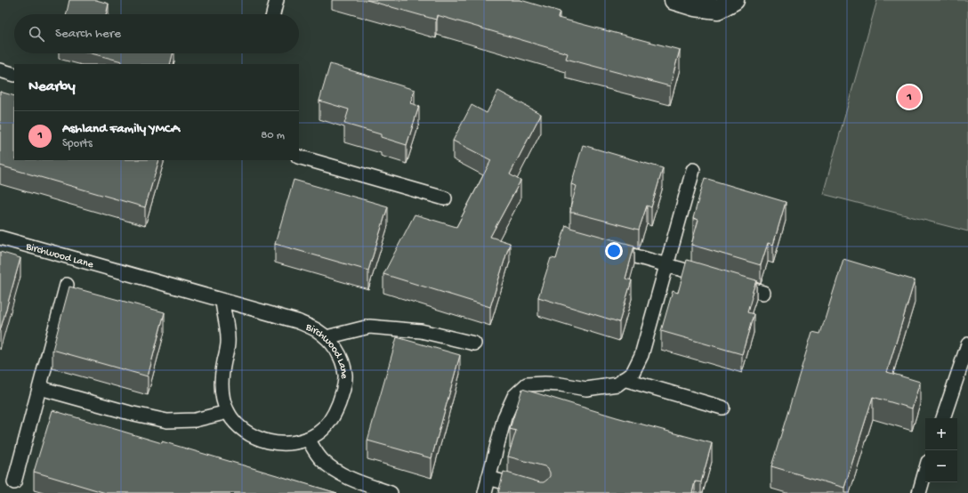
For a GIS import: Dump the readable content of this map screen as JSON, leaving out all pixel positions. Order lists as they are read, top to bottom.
{
  "streets": {
    "lane": ["Birchwood Lane"]
  },
  "page": {
    "search": "Search here",
    "heading": "Nearby",
    "pins": "1",
    "list": [
      {
        "mark": "1",
        "name": "Ashland Family YMCA",
        "note": "Sports",
        "value": "80 m"
      }
    ],
    "map_buttons": ["+", "−"]
  }
}
